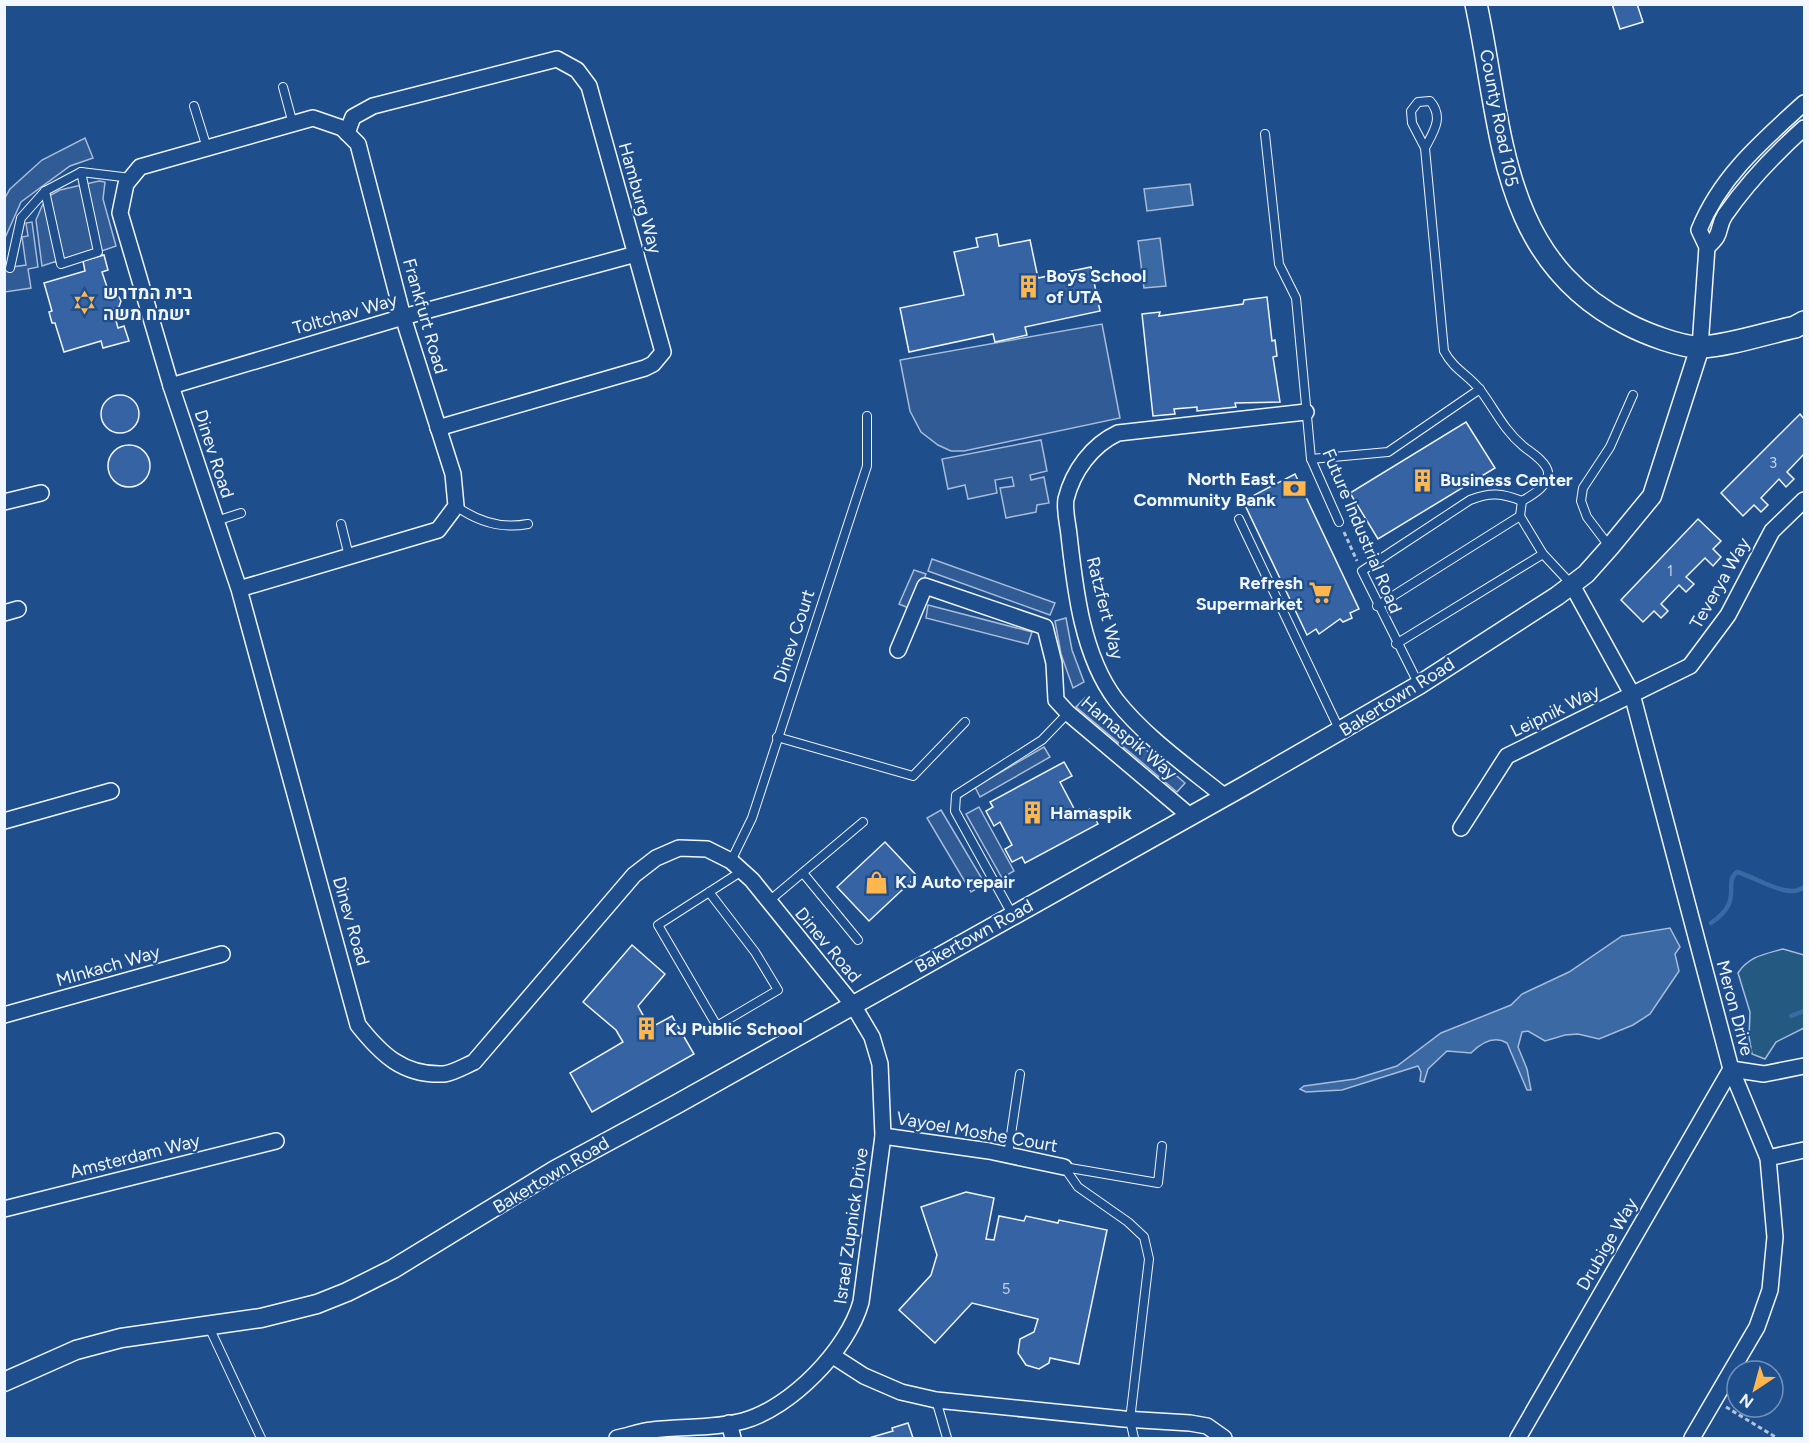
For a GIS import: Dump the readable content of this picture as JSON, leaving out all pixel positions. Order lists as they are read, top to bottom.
{
  "streets": {
    "main road": ["County Road 105"],
    "street": [
      "Hamburg Way",
      "Toltchav Way",
      "Frankfurt Road",
      "Dinev Road",
      "Teverya Way",
      "Ratzfert Way",
      "Bakertown Road",
      "Leipnik Way",
      "Hamaspik Way",
      "MInkach Way",
      "Meron Drive",
      "Vayoel Moshe Court",
      "Amsterdam Way",
      "Israel Zupnick Drive",
      "Drubige Way"
    ],
    "lane": ["Future Industrial Road", "Dinev Court"]
  },
  "crossings": [
    ["County Road 105", "Bakertown Road"],
    ["Hamburg Way", "Toltchav Way"],
    ["Hamburg Way", "Frankfurt Road"],
    ["Toltchav Way", "Frankfurt Road"],
    ["Toltchav Way", "Dinev Road"],
    ["Dinev Road", "Dinev Court"],
    ["Dinev Road", "Bakertown Road"],
    ["Dinev Road", "Israel Zupnick Drive"],
    ["Future Industrial Road", "Ratzfert Way"],
    ["Future Industrial Road", "Bakertown Road"],
    ["Teverya Way", "Leipnik Way"],
    ["Teverya Way", "Meron Drive"],
    ["Ratzfert Way", "Bakertown Road"],
    ["Bakertown Road", "Hamaspik Way"],
    ["Bakertown Road", "Meron Drive"],
    ["Bakertown Road", "Israel Zupnick Drive"],
    ["Leipnik Way", "Meron Drive"],
    ["Meron Drive", "Drubige Way"],
    ["Vayoel Moshe Court", "Israel Zupnick Drive"]
  ],
  "places": {
    "building": [
      "Boys School of UTA",
      "Business Center",
      "Hamaspik",
      "KJ Public School"
    ],
    "synagogue": ["בית המדרש ישמח משה"],
    "bank": ["North East Community Bank"],
    "supermarket": ["Refresh Supermarket"],
    "shop": ["KJ Auto repair"]
  },
  "house_numbers": ["3", "1", "5"],
  "north": "bottom left"
}
